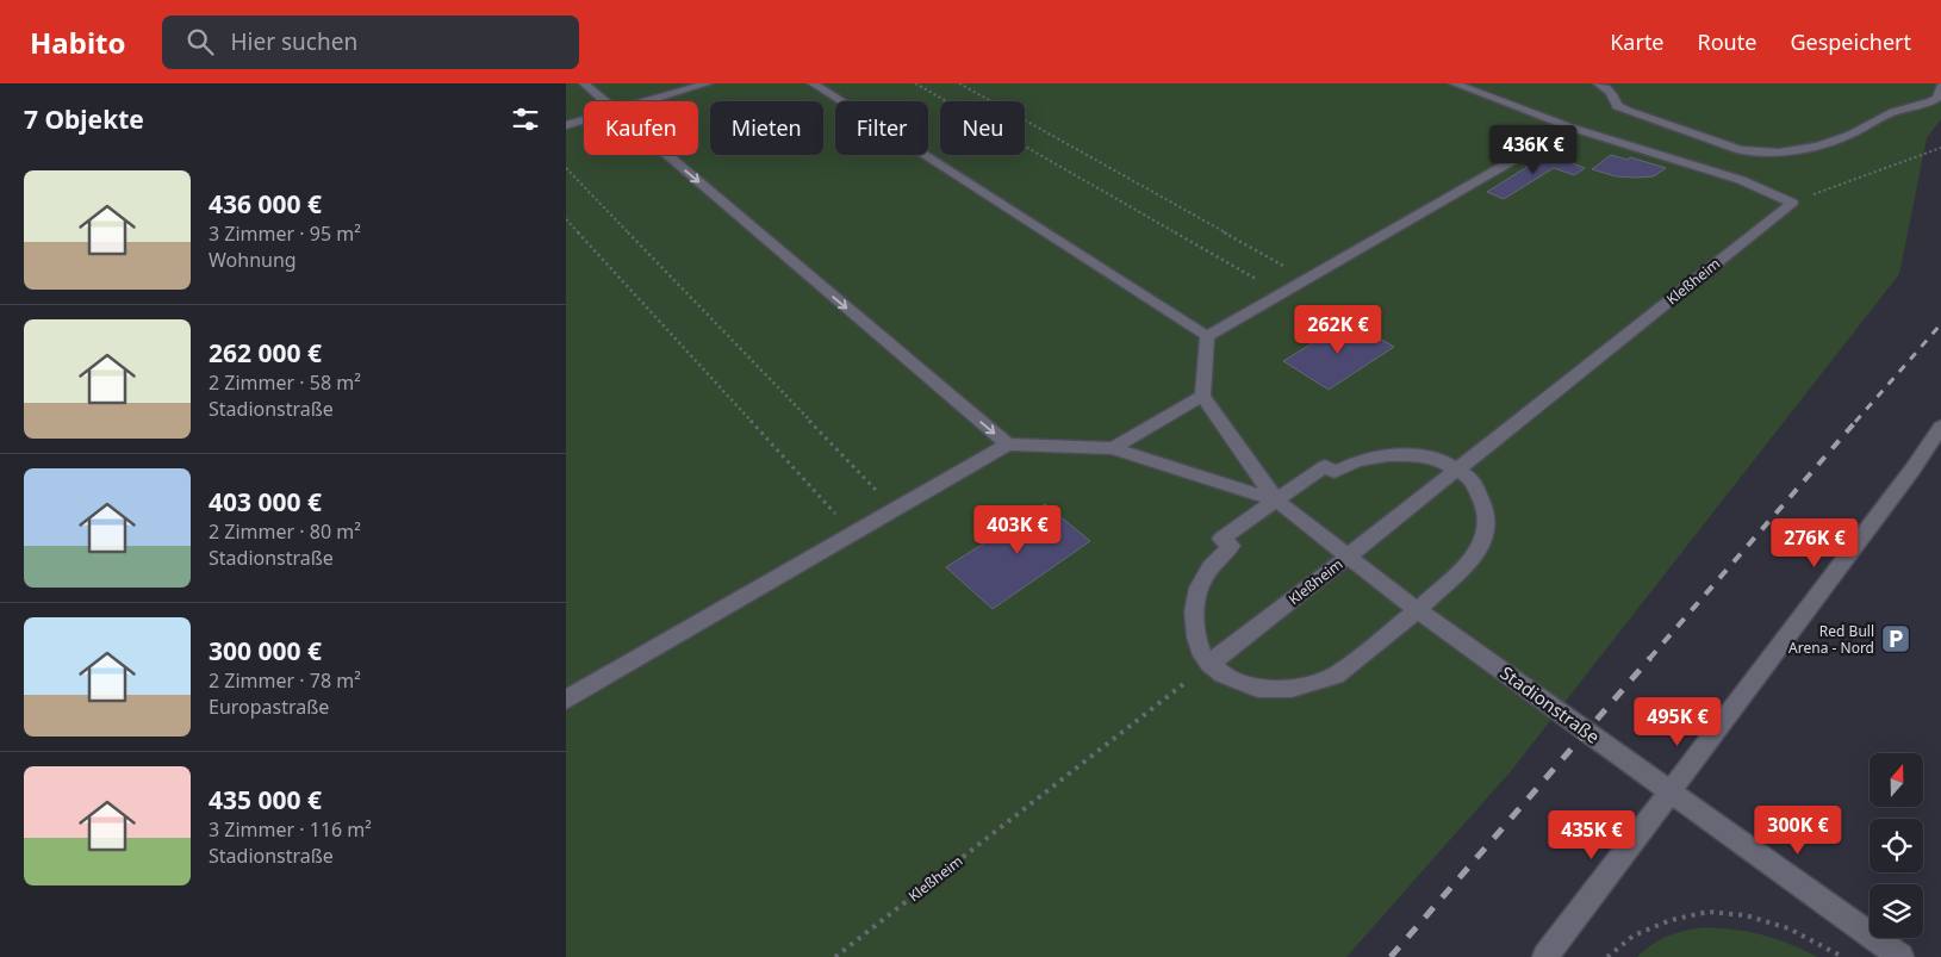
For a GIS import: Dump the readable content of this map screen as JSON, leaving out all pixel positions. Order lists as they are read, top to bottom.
{
  "streets": {
    "street": ["Kleßheim", "Stadionstraße"]
  },
  "crossings": [
    ["Kleßheim", "Stadionstraße"]
  ],
  "places": {
    "parking": ["Red Bull Arena - Nord"]
  },
  "north": "top",
  "page": {
    "header": "Habito",
    "search": "Hier suchen",
    "nav": ["Karte", "Route", "Gespeichert"],
    "heading": "7 Objekte",
    "chip": [
      "Kaufen",
      "Mieten",
      "Filter",
      "Neu"
    ],
    "price": [
      "436K €",
      "262K €",
      "403K €",
      "276K €",
      "495K €",
      "300K €",
      "435K €"
    ],
    "list": [
      {
        "name": "436 000 €",
        "note": "3 Zimmer · 95 m² · Wohnung"
      },
      {
        "name": "262 000 €",
        "note": "2 Zimmer · 58 m² · Stadionstraße"
      },
      {
        "name": "403 000 €",
        "note": "2 Zimmer · 80 m² · Stadionstraße"
      },
      {
        "name": "300 000 €",
        "note": "2 Zimmer · 78 m² · Europastraße"
      },
      {
        "name": "435 000 €",
        "note": "3 Zimmer · 116 m² · Stadionstraße"
      }
    ]
  }
}
